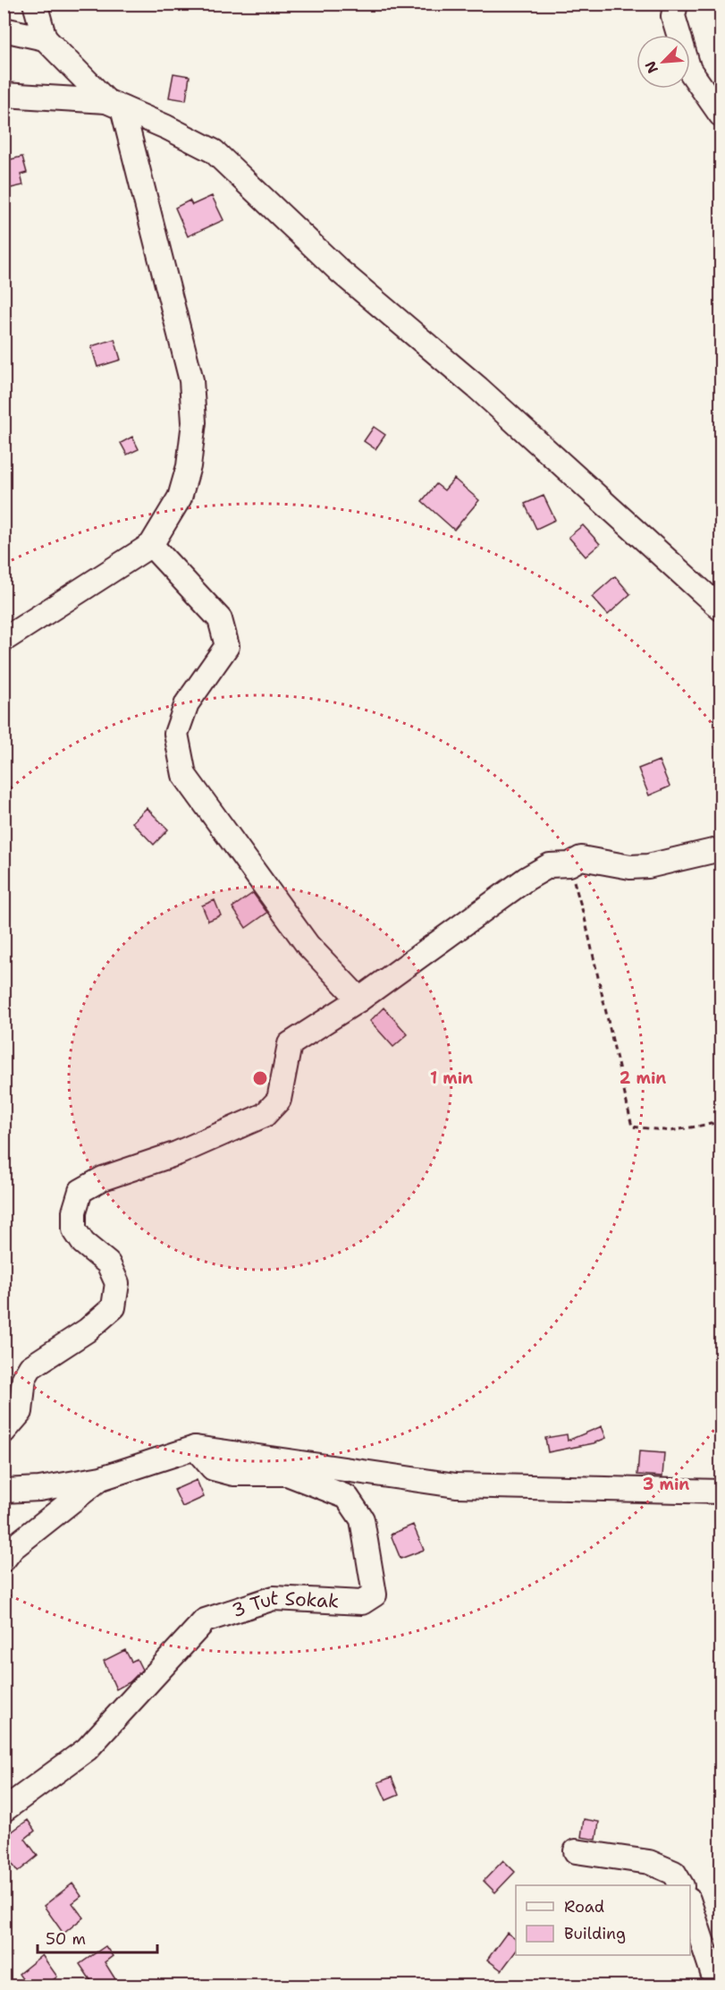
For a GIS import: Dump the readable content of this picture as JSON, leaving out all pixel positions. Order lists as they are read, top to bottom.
{
  "streets": {
    "street": ["3 Tut Sokak"]
  },
  "legend": ["Road", "Building"],
  "scale_bar": "50 m",
  "north": "bottom left",
  "rings": ["1 min", "2 min", "3 min"]
}
